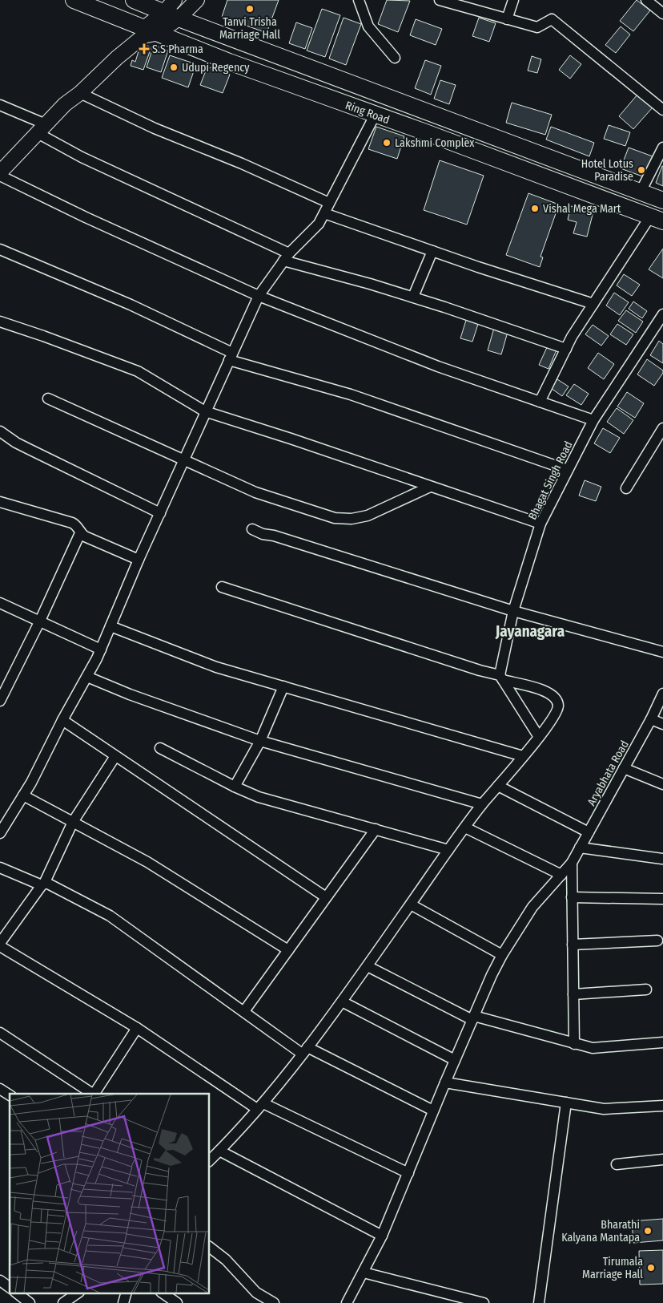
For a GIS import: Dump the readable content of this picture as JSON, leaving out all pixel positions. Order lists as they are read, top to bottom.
{
  "streets": {
    "main road": ["Ring Road"],
    "street": ["Bhagat Singh Road", "Aryabhata Road"]
  },
  "districts": ["Jayanagara"],
  "places": {
    "other": [
      "Tanvi Trisha Marriage Hall",
      "Udupi Regency",
      "Lakshmi Complex",
      "Hotel Lotus Paradise",
      "Vishal Mega Mart",
      "Bharathi Kalyana Mantapa",
      "Tirumala Marriage Hall"
    ],
    "health": ["S.S Pharma"]
  }
}
